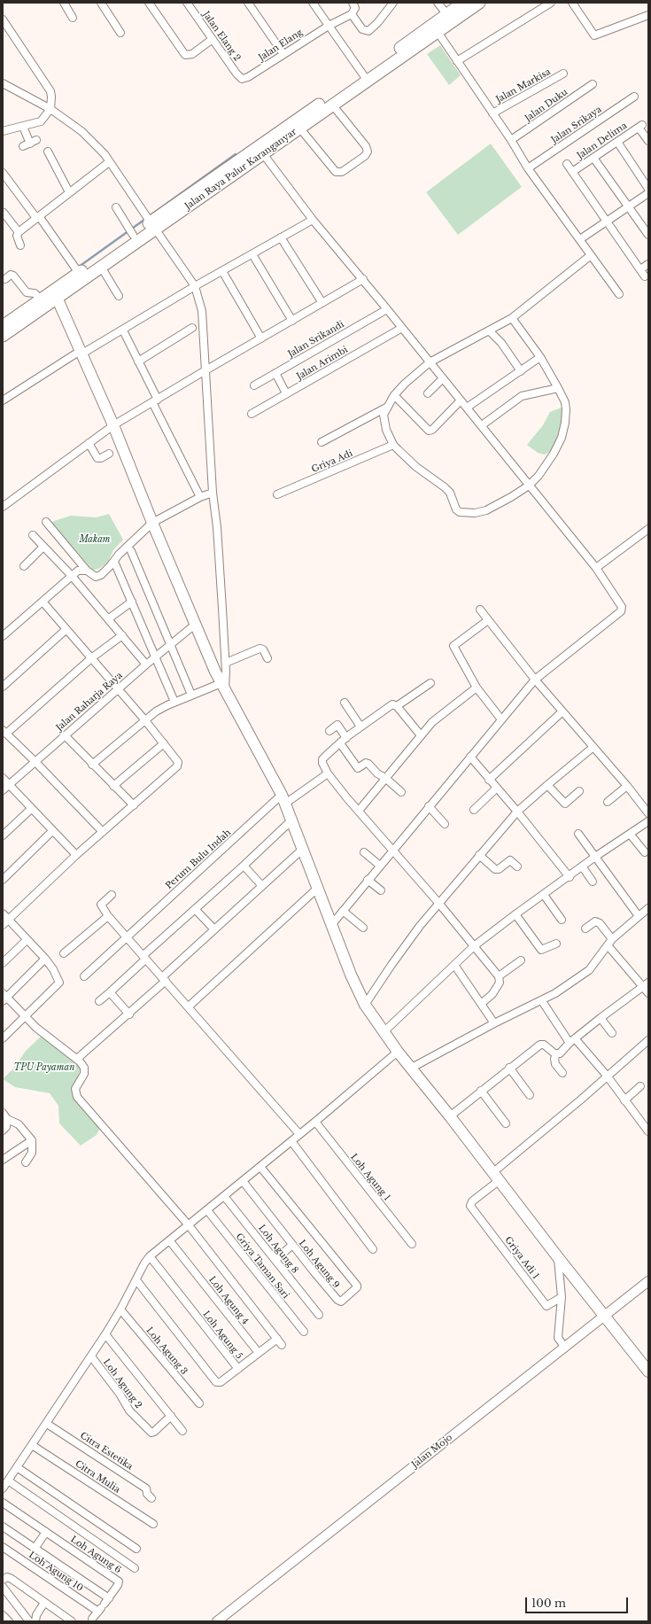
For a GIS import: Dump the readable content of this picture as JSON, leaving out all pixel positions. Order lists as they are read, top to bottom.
{
  "streets": {
    "main road": ["Jalan Raya Palur Karanganyar"],
    "street": [
      "Jalan Elang 2",
      "Jalan Elang",
      "Jalan Markisa",
      "Jalan Duku",
      "Jalan Srikaya",
      "Jalan Delima",
      "Jalan Srikandi",
      "Jalan Arimbi",
      "Griya Adi",
      "Jalan Raharja Raya",
      "Perum Bulu Indah",
      "Loh Agung 1",
      "Loh Agung 8",
      "Griya Adi 1",
      "Loh Agung 9",
      "Griya Taman Sari",
      "Loh Agung 4",
      "Loh Agung 5",
      "Loh Agung 3",
      "Loh Agung 2",
      "Citra Estetika",
      "Jalan Mojo",
      "Citra Mulia",
      "Loh Agung 6",
      "Loh Agung 10"
    ]
  },
  "crossings": [
    ["Jalan Elang 2", "Jalan Elang"],
    ["Loh Agung 6", "Loh Agung 10"]
  ],
  "parks": ["Makam", "TPU Payaman"],
  "scale_bar": "100 m"
}
